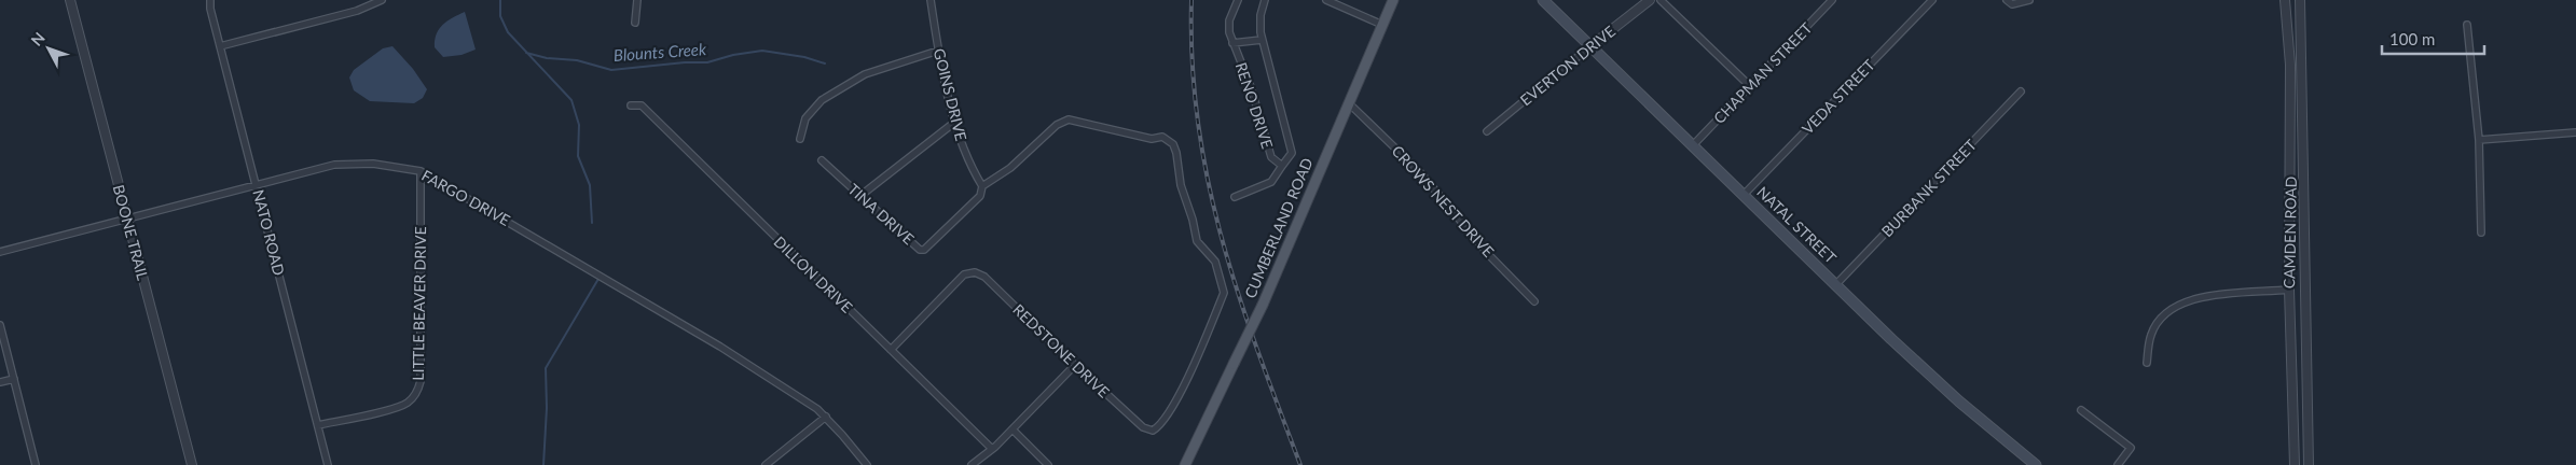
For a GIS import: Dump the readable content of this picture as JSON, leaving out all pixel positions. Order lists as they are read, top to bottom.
{
  "streets": {
    "main road": ["NATAL STREET", "CUMBERLAND ROAD"],
    "street": [
      "EVERTON DRIVE",
      "CHAPMAN STREET",
      "GOINS DRIVE",
      "VEDA STREET",
      "RENO DRIVE",
      "BURBANK STREET",
      "FARGO DRIVE",
      "CROWS NEST DRIVE",
      "TINA DRIVE",
      "BOONE TRAIL",
      "NATO ROAD",
      "CAMDEN ROAD",
      "DILLON DRIVE",
      "LITTLE BEAVER DRIVE",
      "REDSTONE DRIVE"
    ]
  },
  "crossings": [
    ["EVERTON DRIVE", "NATAL STREET"],
    ["CHAPMAN STREET", "NATAL STREET"],
    ["GOINS DRIVE", "TINA DRIVE"],
    ["GOINS DRIVE", "REDSTONE DRIVE"],
    ["VEDA STREET", "NATAL STREET"],
    ["BURBANK STREET", "NATAL STREET"],
    ["FARGO DRIVE", "BOONE TRAIL"],
    ["FARGO DRIVE", "NATO ROAD"],
    ["FARGO DRIVE", "LITTLE BEAVER DRIVE"],
    ["CROWS NEST DRIVE", "CUMBERLAND ROAD"],
    ["TINA DRIVE", "REDSTONE DRIVE"],
    ["NATO ROAD", "LITTLE BEAVER DRIVE"],
    ["DILLON DRIVE", "REDSTONE DRIVE"]
  ],
  "water": ["Blounts Creek"],
  "scale_bar": "100 m",
  "north": "top left"
}
